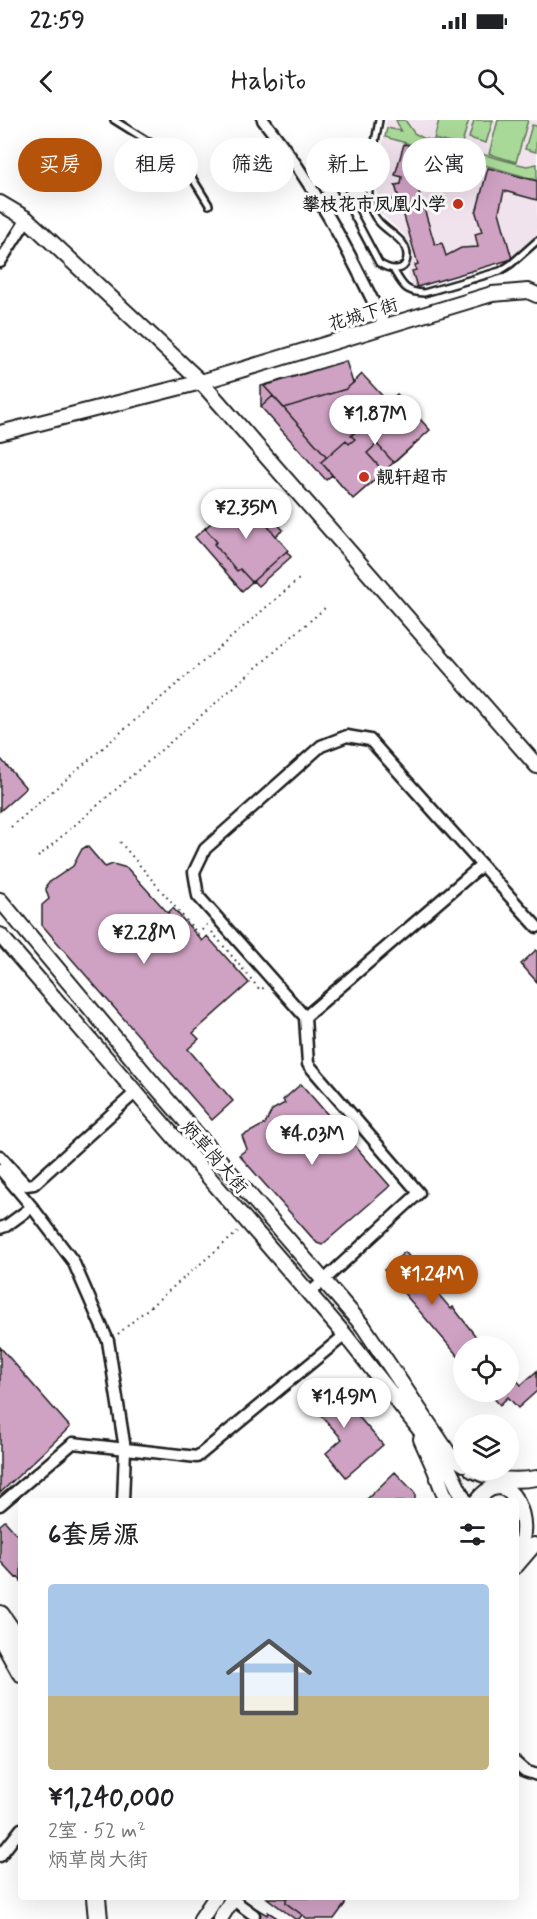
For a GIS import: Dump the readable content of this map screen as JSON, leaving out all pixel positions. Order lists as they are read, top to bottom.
{
  "streets": {
    "street": ["花城下街", "炳草岗大街"]
  },
  "places": ["攀枝花市凤凰小学", "靓轩超市"],
  "page": {
    "status": "22:59",
    "header": "Habito",
    "chip": [
      "买房",
      "租房",
      "筛选",
      "新上",
      "公寓"
    ],
    "price": [
      "¥1.87M",
      "¥2.35M",
      "¥2.28M",
      "¥4.03M",
      "¥1.24M",
      "¥1.49M"
    ],
    "heading": "6套房源",
    "list": [
      {
        "name": "¥1,240,000",
        "note": "2室 · 52 m² · 炳草岗大街"
      }
    ]
  }
}
